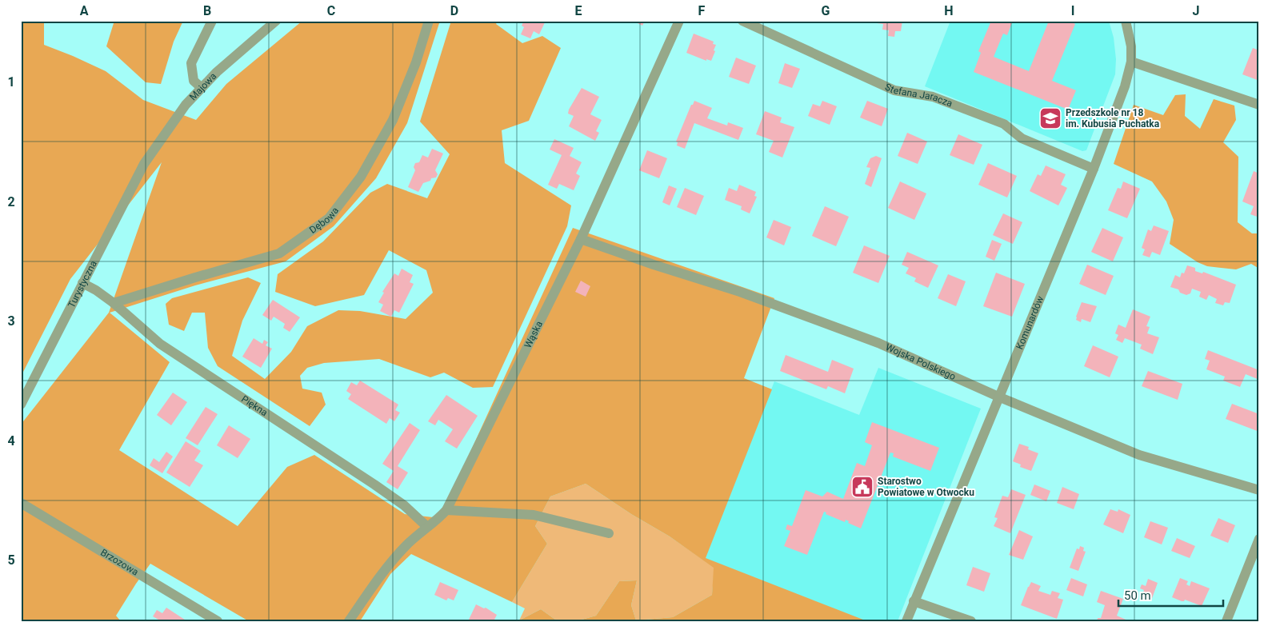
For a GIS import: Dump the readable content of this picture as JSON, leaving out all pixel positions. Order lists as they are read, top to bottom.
{
  "streets": {
    "street": [
      "Majowa",
      "Stefana Jaracza",
      "Dębowa",
      "Turystyczna",
      "Komunardów",
      "Wąska",
      "Wojska Polskiego",
      "Piękna",
      "Brzozowa"
    ]
  },
  "crossings": [
    ["Majowa", "Turystyczna"],
    ["Stefana Jaracza", "Komunardów"],
    ["Dębowa", "Piękna"],
    ["Turystyczna", "Piękna"],
    ["Komunardów", "Wojska Polskiego"],
    ["Wąska", "Wojska Polskiego"],
    ["Wąska", "Piękna"]
  ],
  "places": {
    "school or university": ["Przedszkole nr 18 im. Kubusia Puchatka"],
    "public building": ["Starostwo Powiatowe w Otwocku"]
  },
  "scale_bar": "50 m",
  "grid": {
    "columns": [
      "A",
      "B",
      "C",
      "D",
      "E",
      "F",
      "G",
      "H",
      "I",
      "J"
    ],
    "rows": [
      "1",
      "2",
      "3",
      "4",
      "5"
    ]
  }
}
